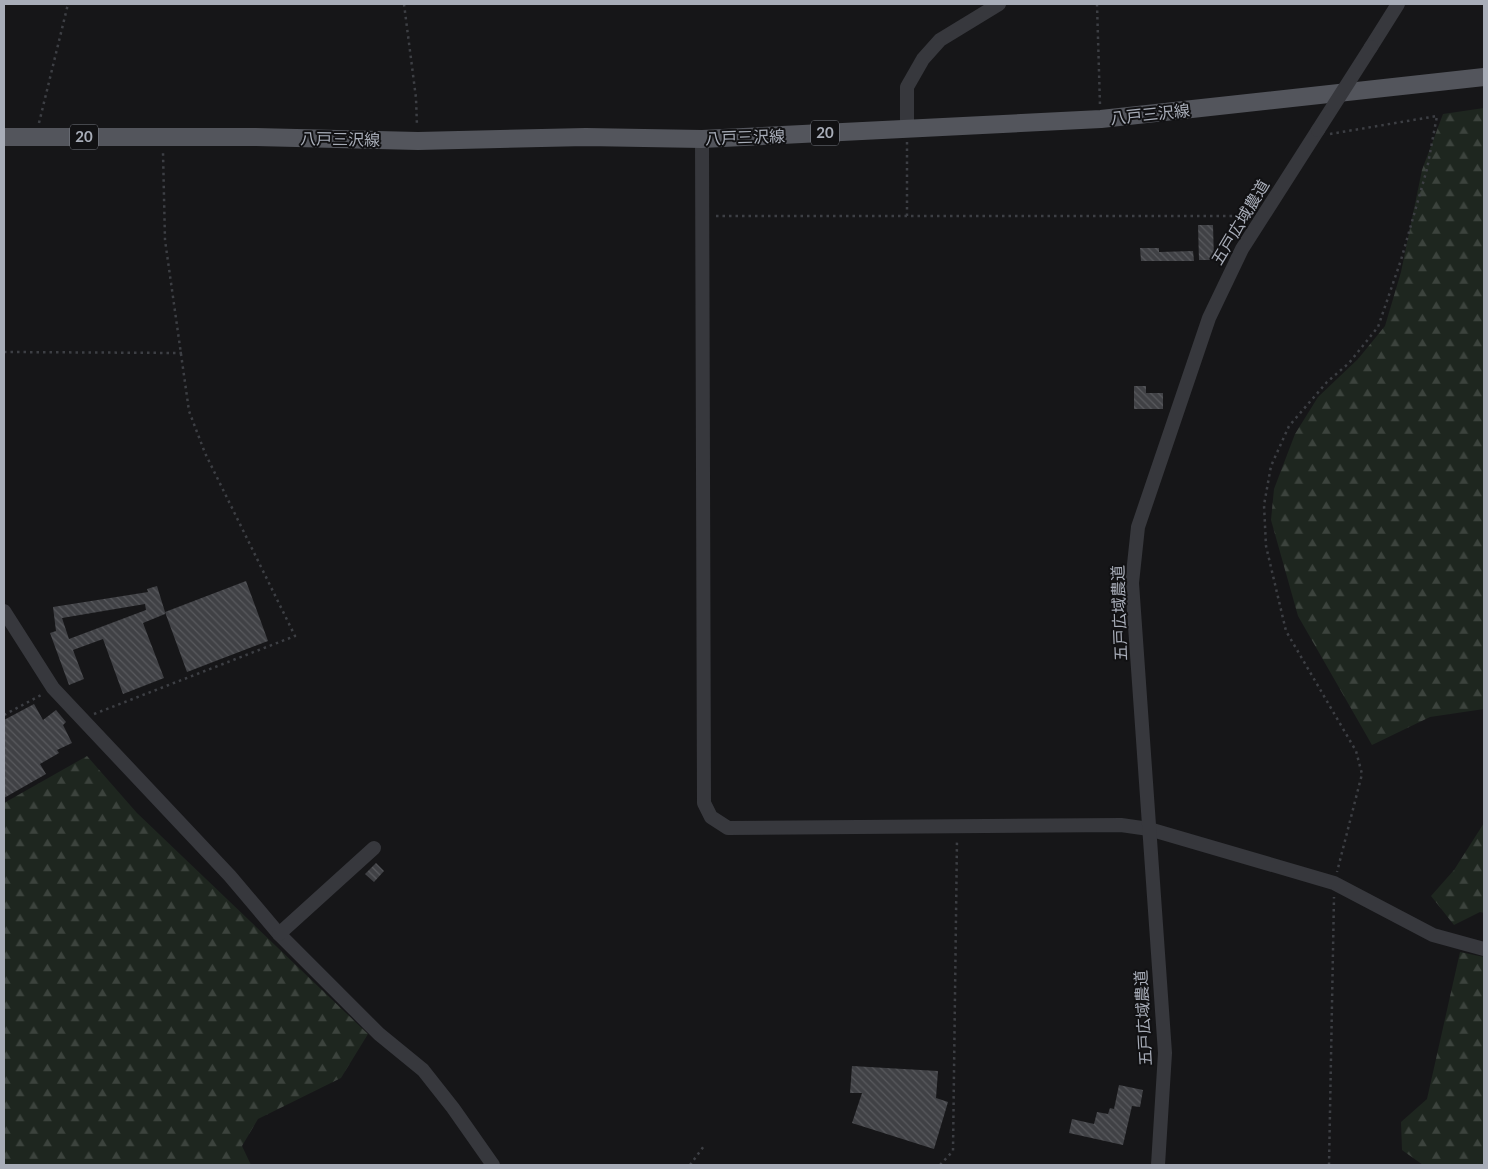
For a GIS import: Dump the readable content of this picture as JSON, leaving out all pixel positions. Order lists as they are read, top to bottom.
{
  "streets": {
    "main road": ["八戸三沢線", "20"],
    "street": ["五戸広域農道"]
  }
}
